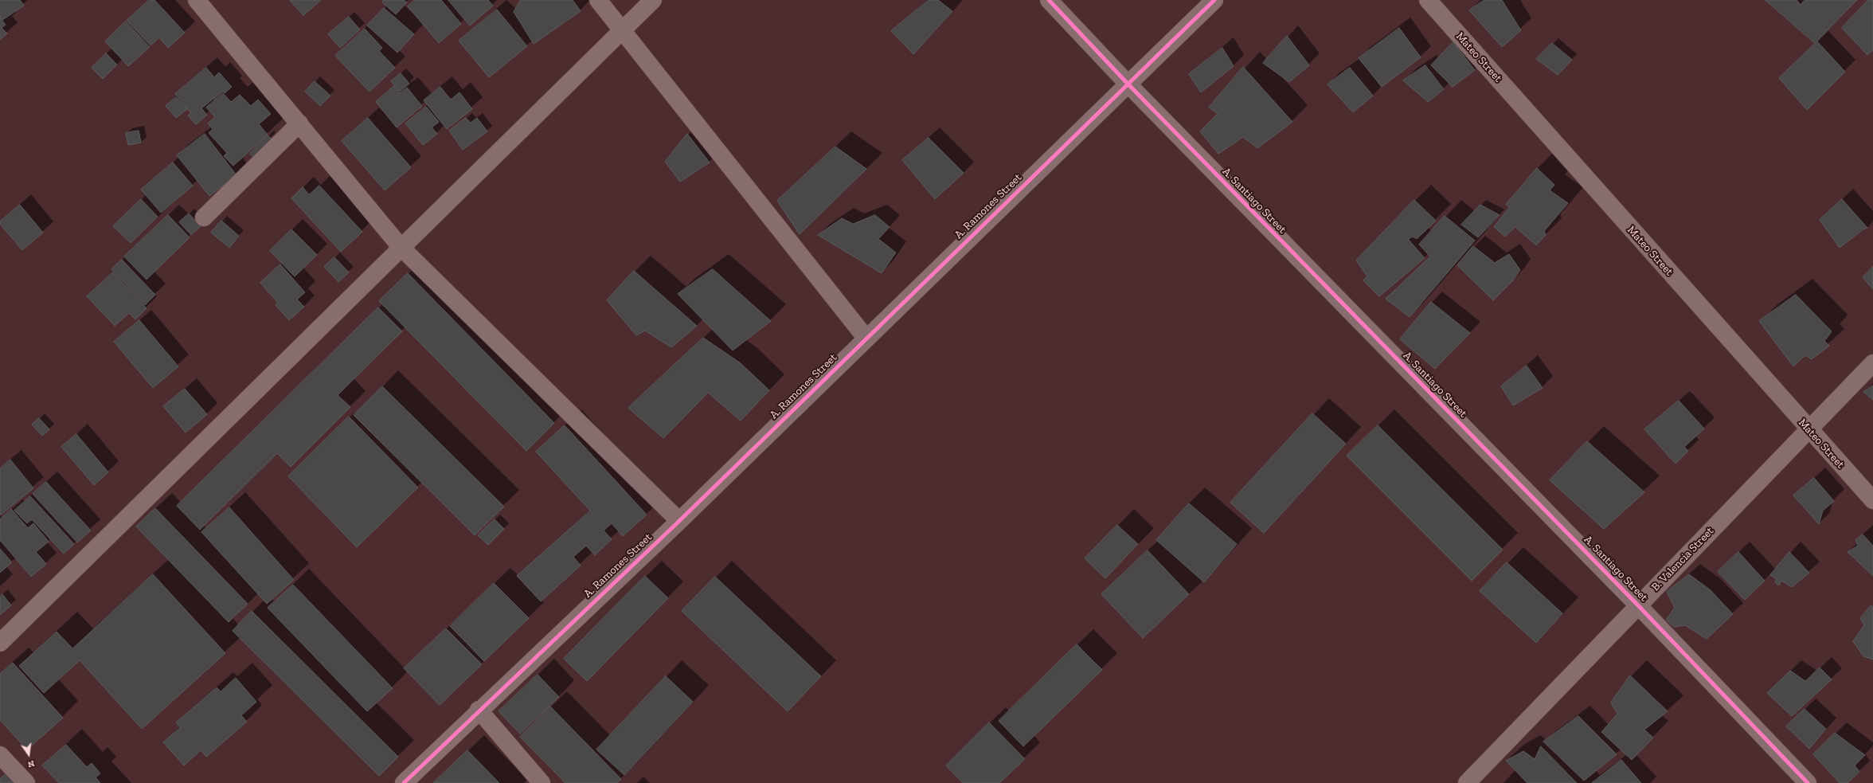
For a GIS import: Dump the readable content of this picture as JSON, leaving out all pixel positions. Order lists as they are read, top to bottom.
{
  "streets": {
    "street": [
      "Mateo Street",
      "A. Santiago Street",
      "A. Ramones Street",
      "B. Valencia Street"
    ]
  },
  "crossings": [
    ["Mateo Street", "B. Valencia Street"],
    ["A. Santiago Street", "A. Ramones Street"],
    ["A. Santiago Street", "B. Valencia Street"]
  ],
  "north": "bottom"
}
